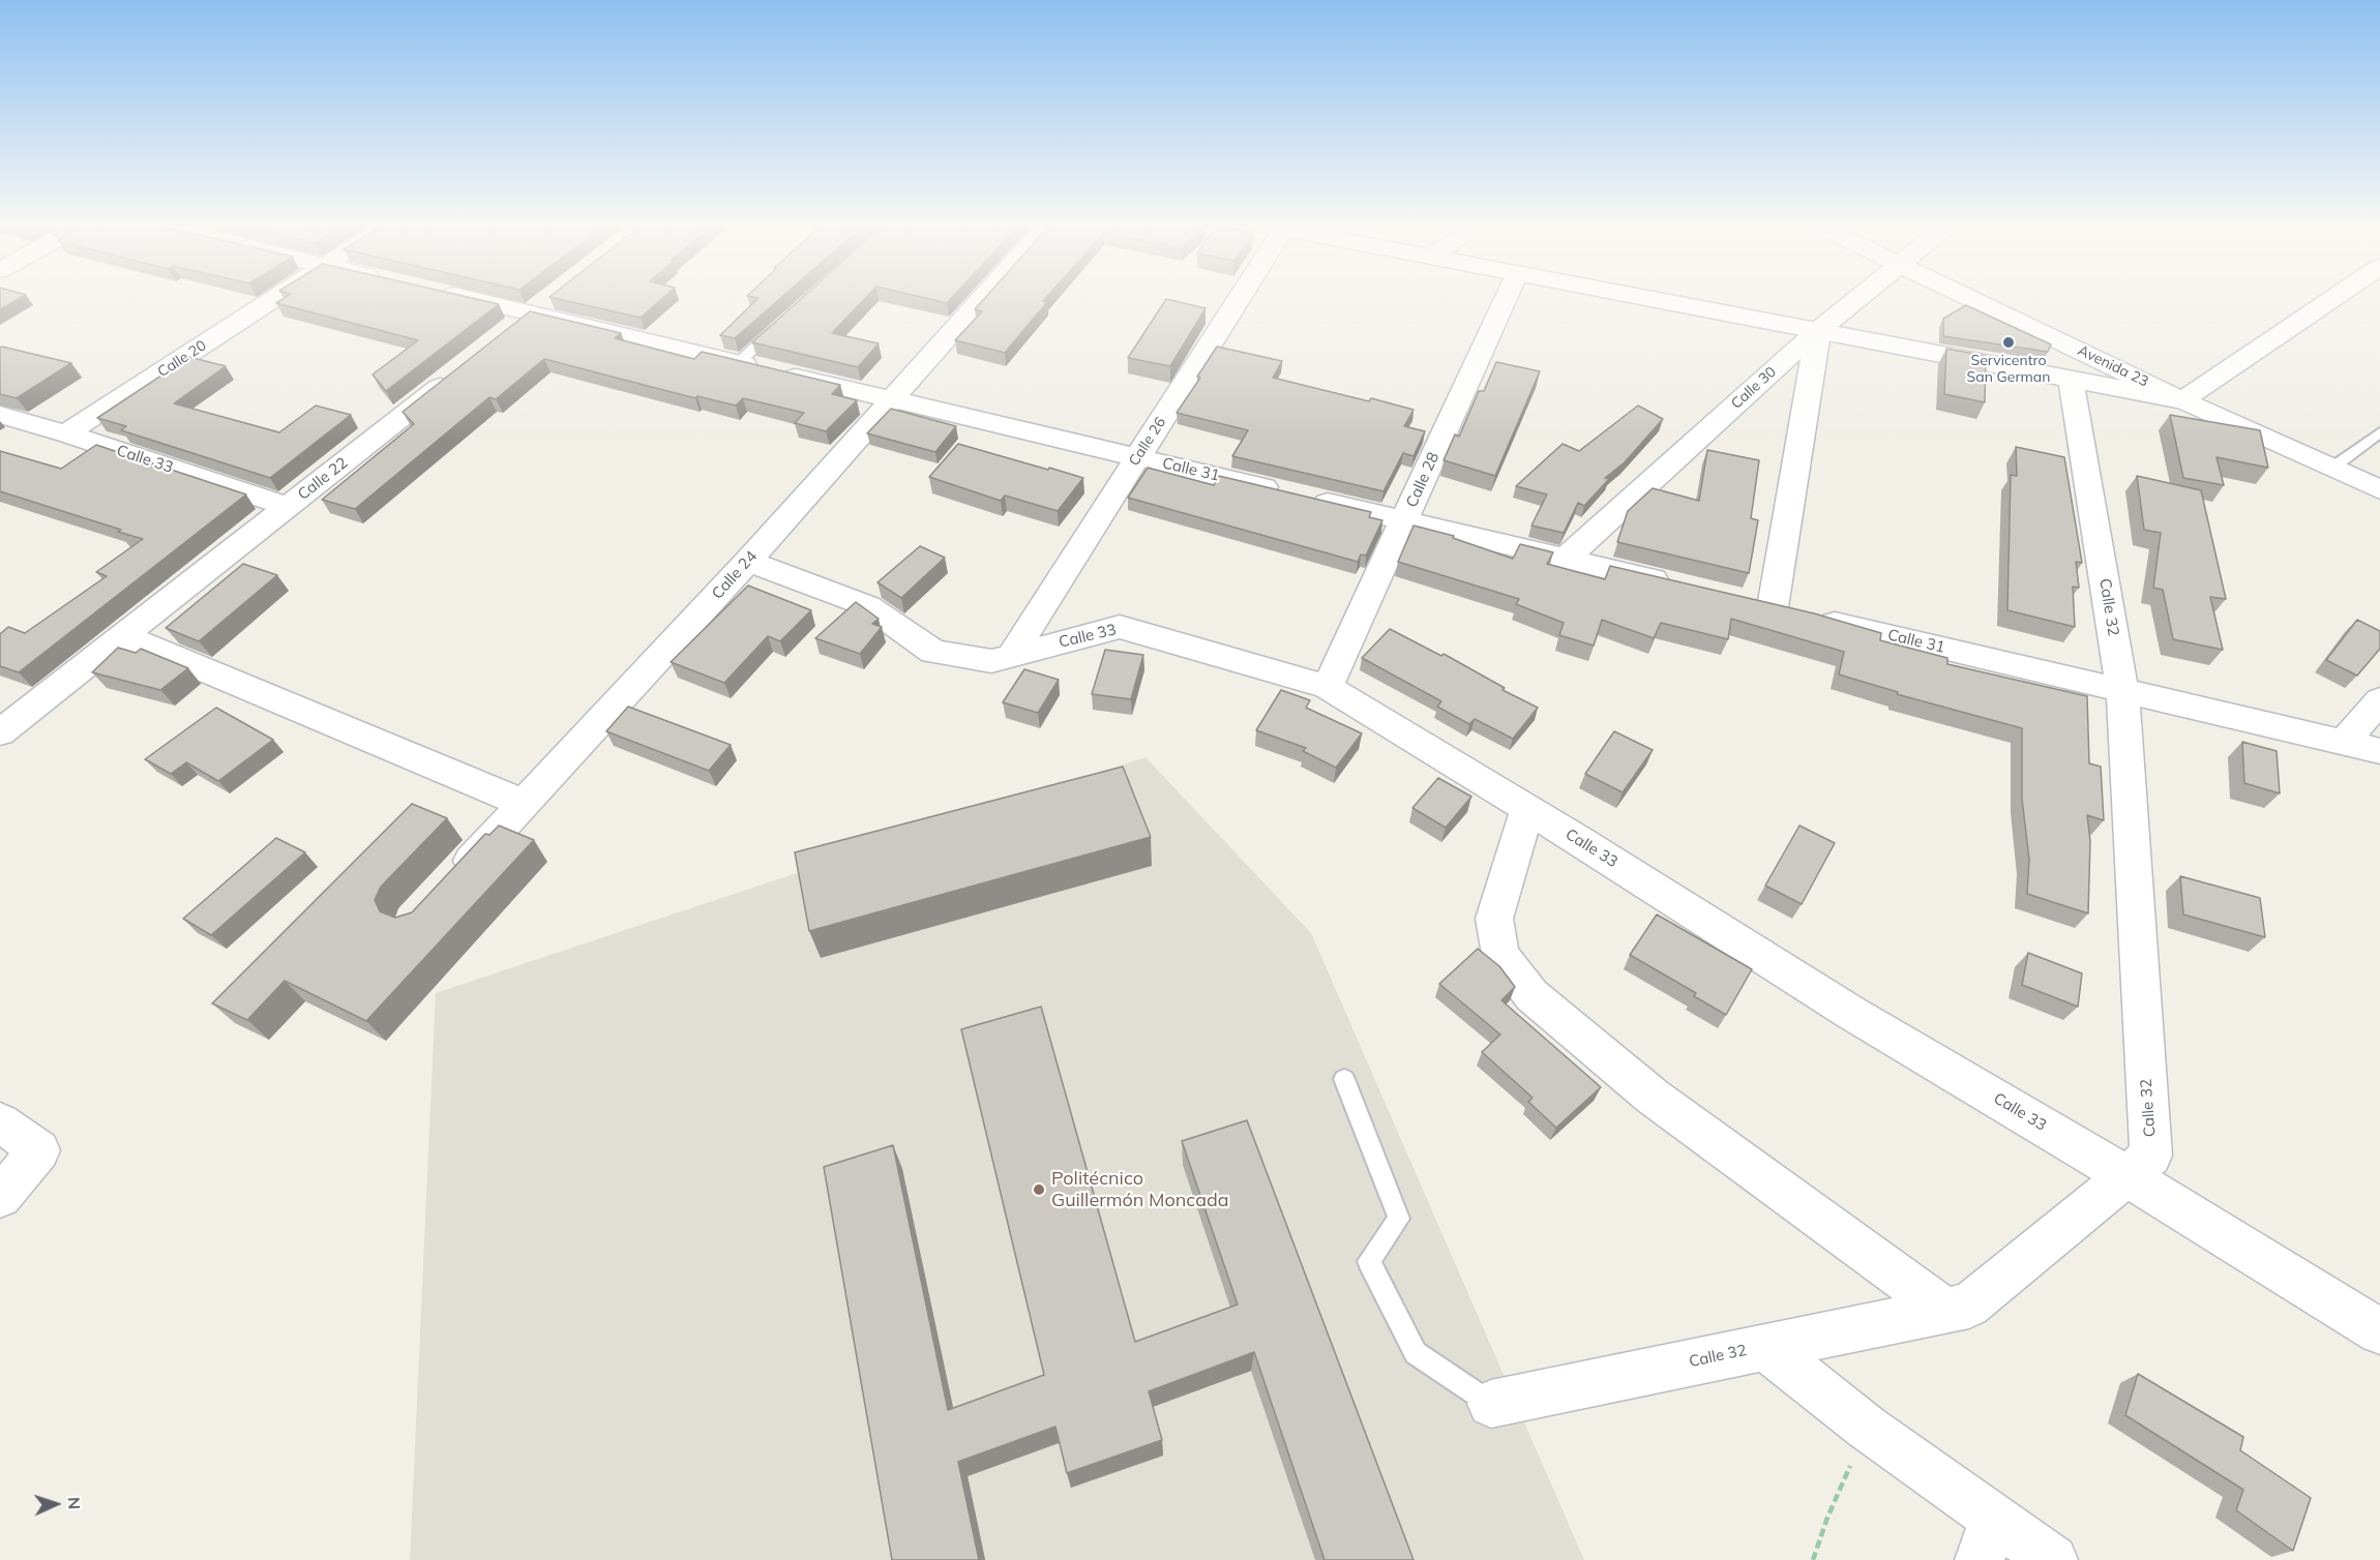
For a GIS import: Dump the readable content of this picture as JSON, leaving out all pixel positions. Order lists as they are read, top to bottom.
{
  "streets": {
    "street": [
      "Calle 20",
      "Avenida 23",
      "Calle 30",
      "Calle 26",
      "Calle 33",
      "Calle 31",
      "Calle 22",
      "Calle 28",
      "Calle 24",
      "Calle 32"
    ]
  },
  "crossings": [
    ["Calle 20", "Calle 33"],
    ["Calle 30", "Calle 31"],
    ["Calle 26", "Calle 33"],
    ["Calle 26", "Calle 31"],
    ["Calle 33", "Calle 22"],
    ["Calle 33", "Calle 28"],
    ["Calle 33", "Calle 24"],
    ["Calle 33", "Calle 32"],
    ["Calle 31", "Calle 28"],
    ["Calle 31", "Calle 24"],
    ["Calle 31", "Calle 32"]
  ],
  "places": ["Servicentro San German", "Politécnico Guillermón Moncada"],
  "north": "right"
}
